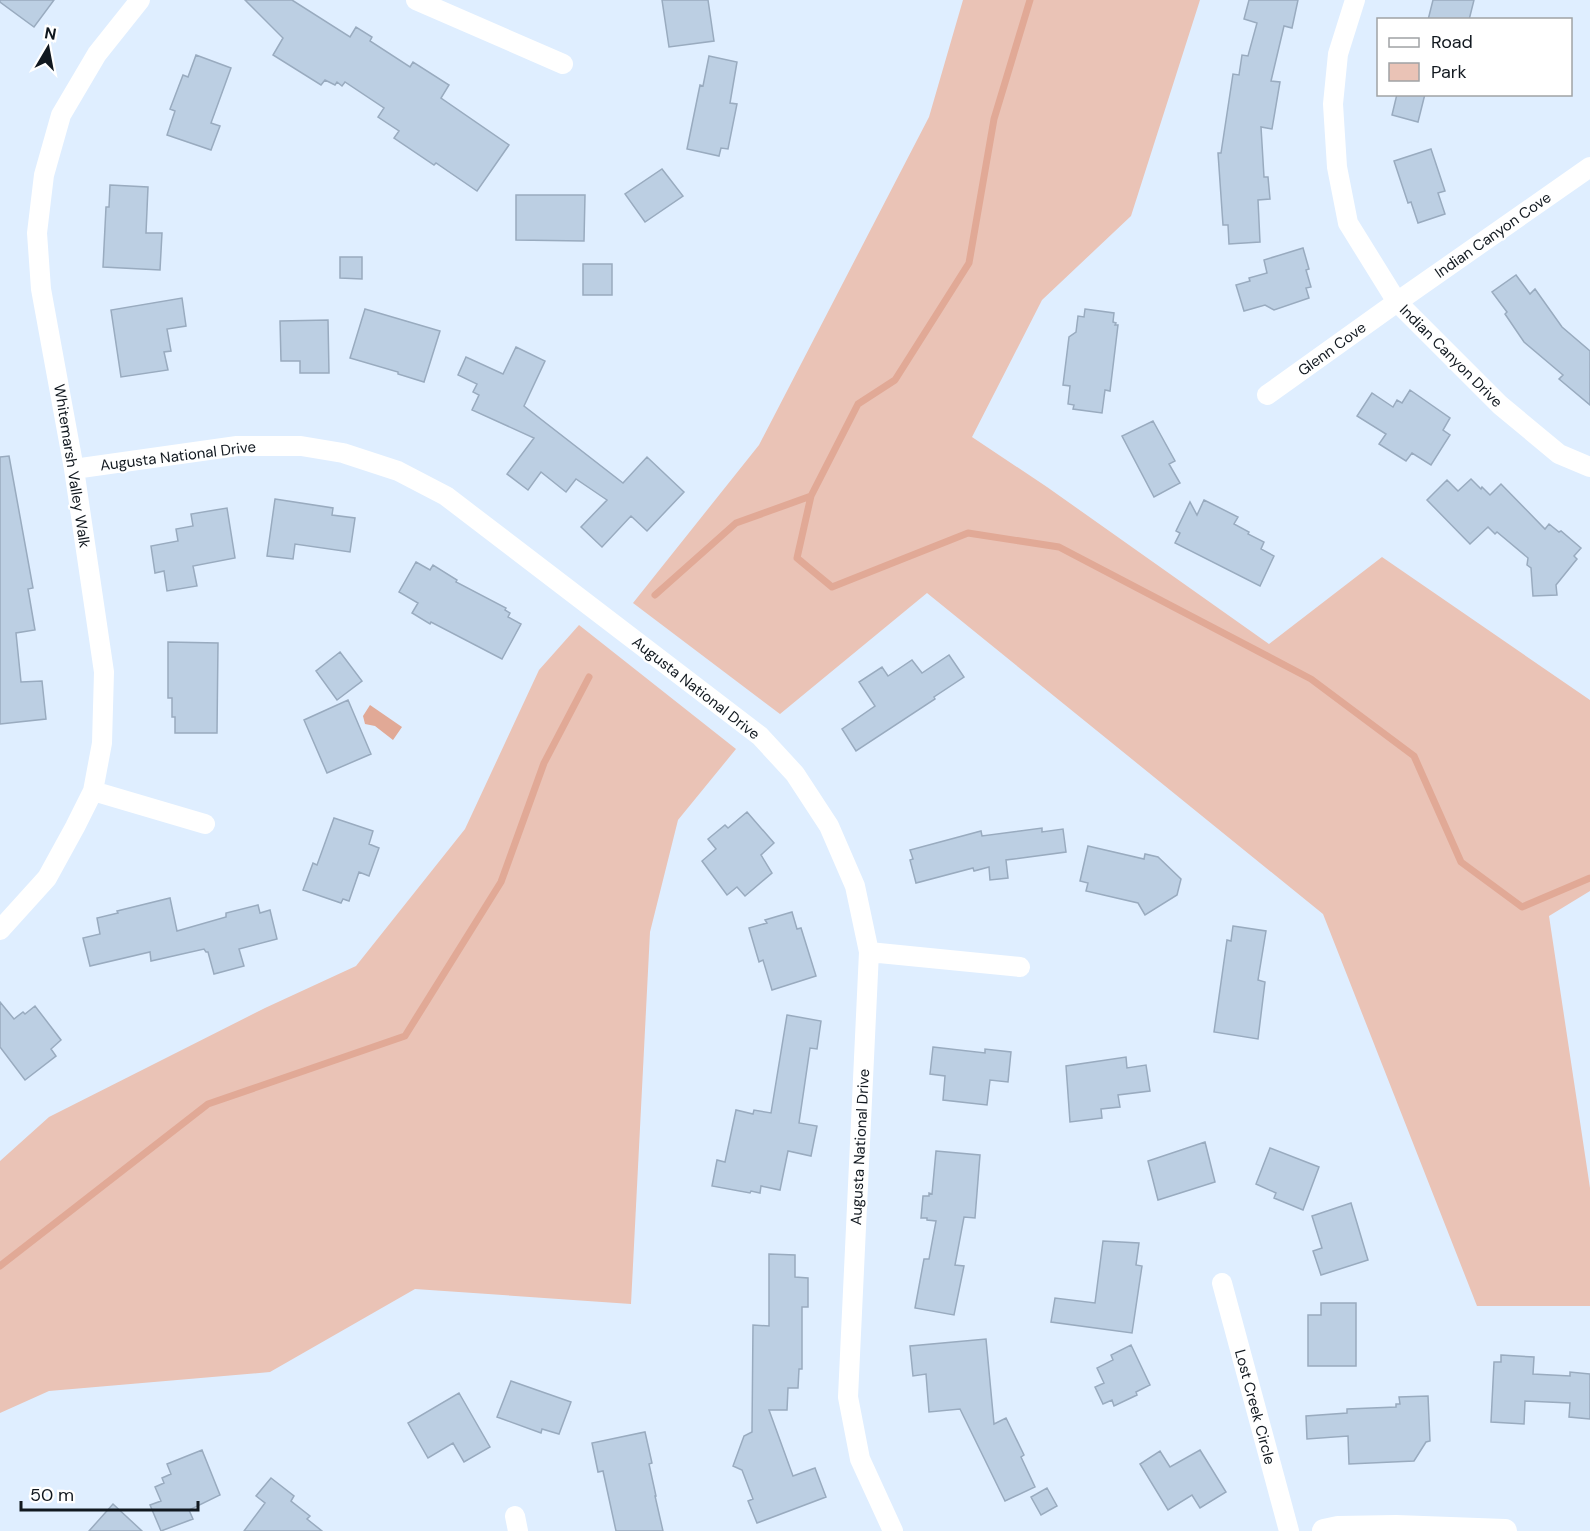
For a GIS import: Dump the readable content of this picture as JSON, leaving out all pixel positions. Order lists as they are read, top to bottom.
{
  "streets": {
    "street": [
      "Indian Canyon Cove",
      "Glenn Cove",
      "Indian Canyon Drive",
      "Augusta National Drive",
      "Whitemarsh Valley Walk",
      "Lost Creek Circle"
    ]
  },
  "crossings": [
    ["Indian Canyon Cove", "Glenn Cove"],
    ["Indian Canyon Cove", "Indian Canyon Drive"],
    ["Glenn Cove", "Indian Canyon Drive"],
    ["Augusta National Drive", "Whitemarsh Valley Walk"]
  ],
  "legend": ["Road", "Park"],
  "scale_bar": "50 m",
  "north": "top"
}
